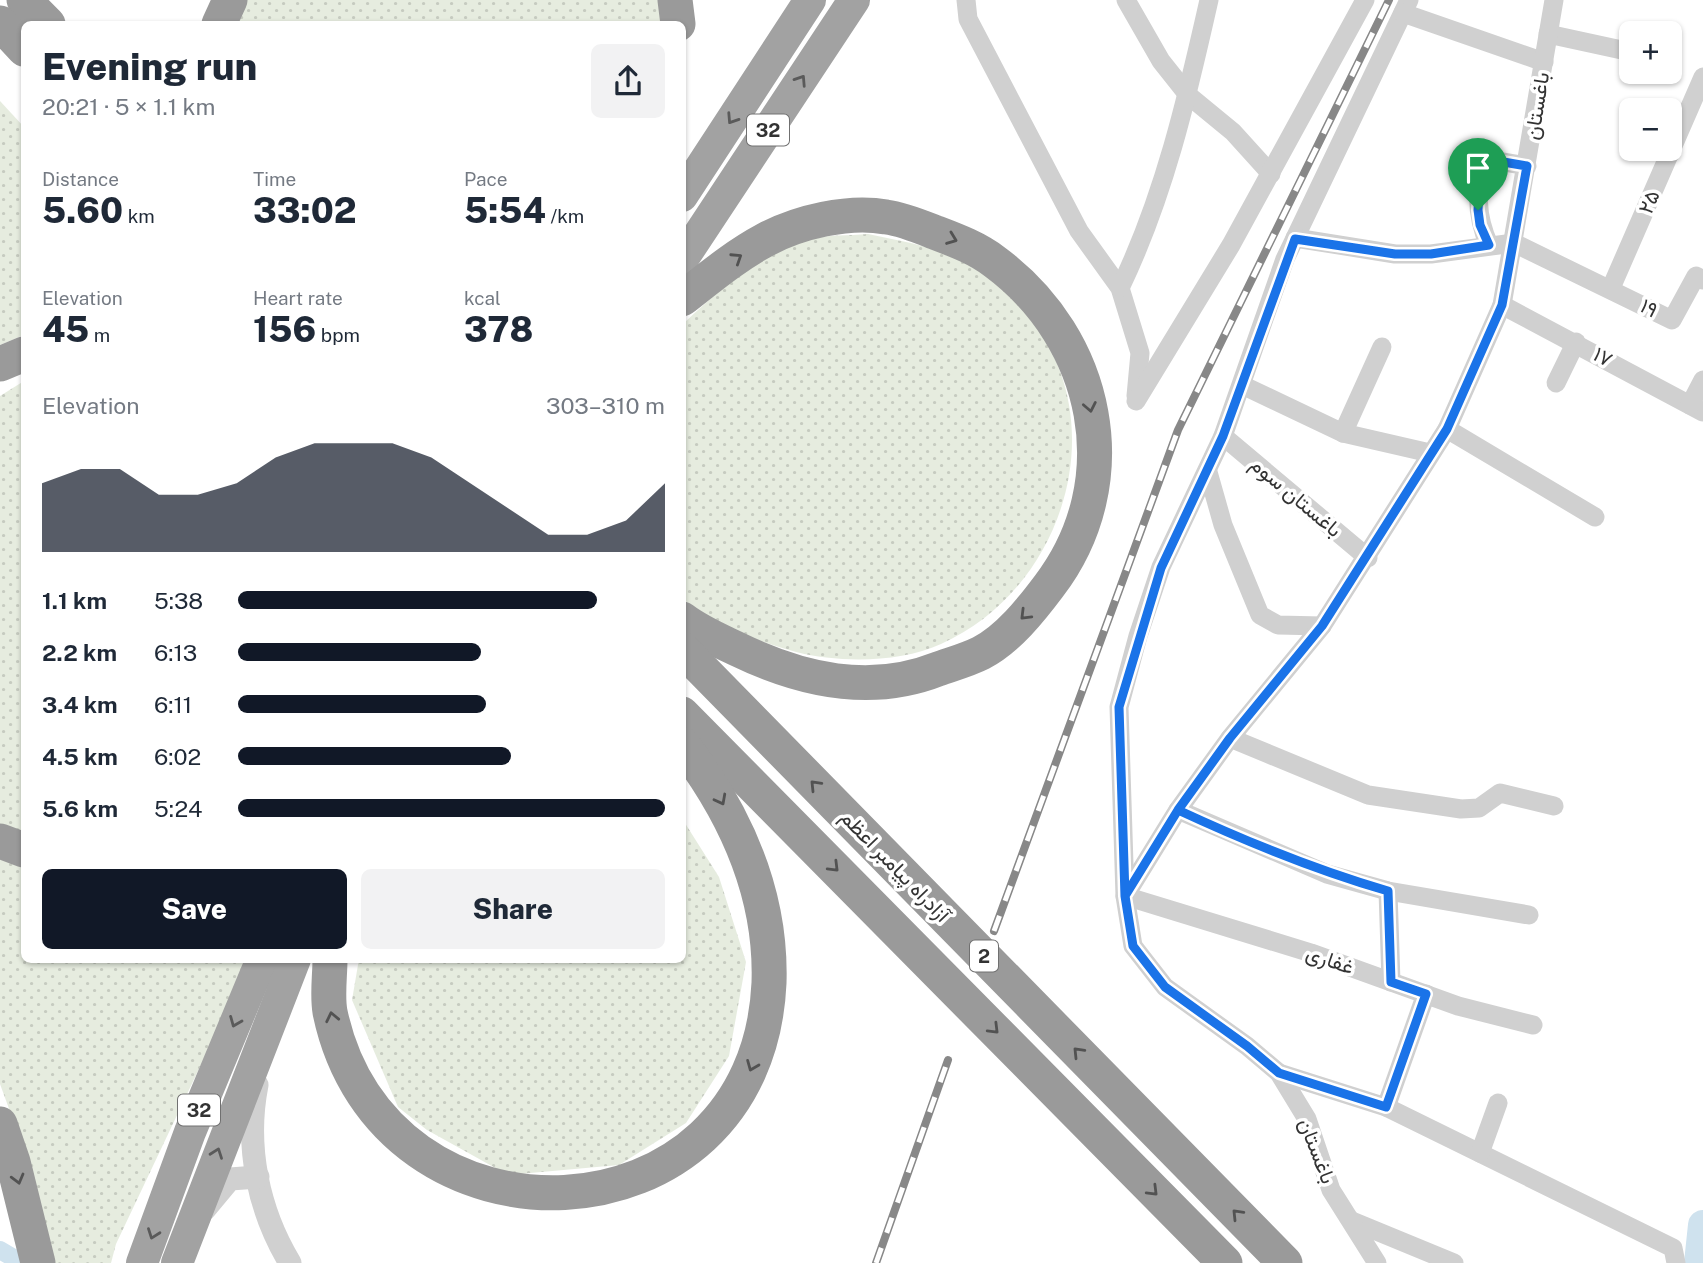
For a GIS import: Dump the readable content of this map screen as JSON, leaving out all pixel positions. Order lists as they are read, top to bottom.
{
  "streets": {
    "highway": ["32", "آزادراه پیامبر اعظم", "2"],
    "street": [
      "باغستان",
      "۲۵",
      "۱۹",
      "۱۷",
      "باغستان سوم",
      "غفاری"
    ]
  },
  "crossings": [
    ["باغستان", "۱۷"],
    ["باغستان", "باغستان سوم"],
    ["باغستان", "غفاری"],
    ["۲۵", "۱۹"]
  ],
  "page": {
    "map_buttons": ["+", "−"],
    "heading": ["Evening run", "20:21 · 5 × 1.1 km"],
    "stats": [
      ["Distance", "5.60 km"],
      ["Time", "33:02"],
      ["Pace", "5:54 /km"],
      ["Elevation", "45 m"],
      ["Heart rate", "156 bpm"],
      ["kcal", "378"]
    ],
    "chart": ["Elevation", "303–310 m"],
    "list": [
      {
        "name": "1.1 km",
        "note": "5:38"
      },
      {
        "name": "2.2 km",
        "note": "6:13"
      },
      {
        "name": "3.4 km",
        "note": "6:11"
      },
      {
        "name": "4.5 km",
        "note": "6:02"
      },
      {
        "name": "5.6 km",
        "note": "5:24"
      }
    ],
    "buttons": ["Save", "Share"]
  }
}
